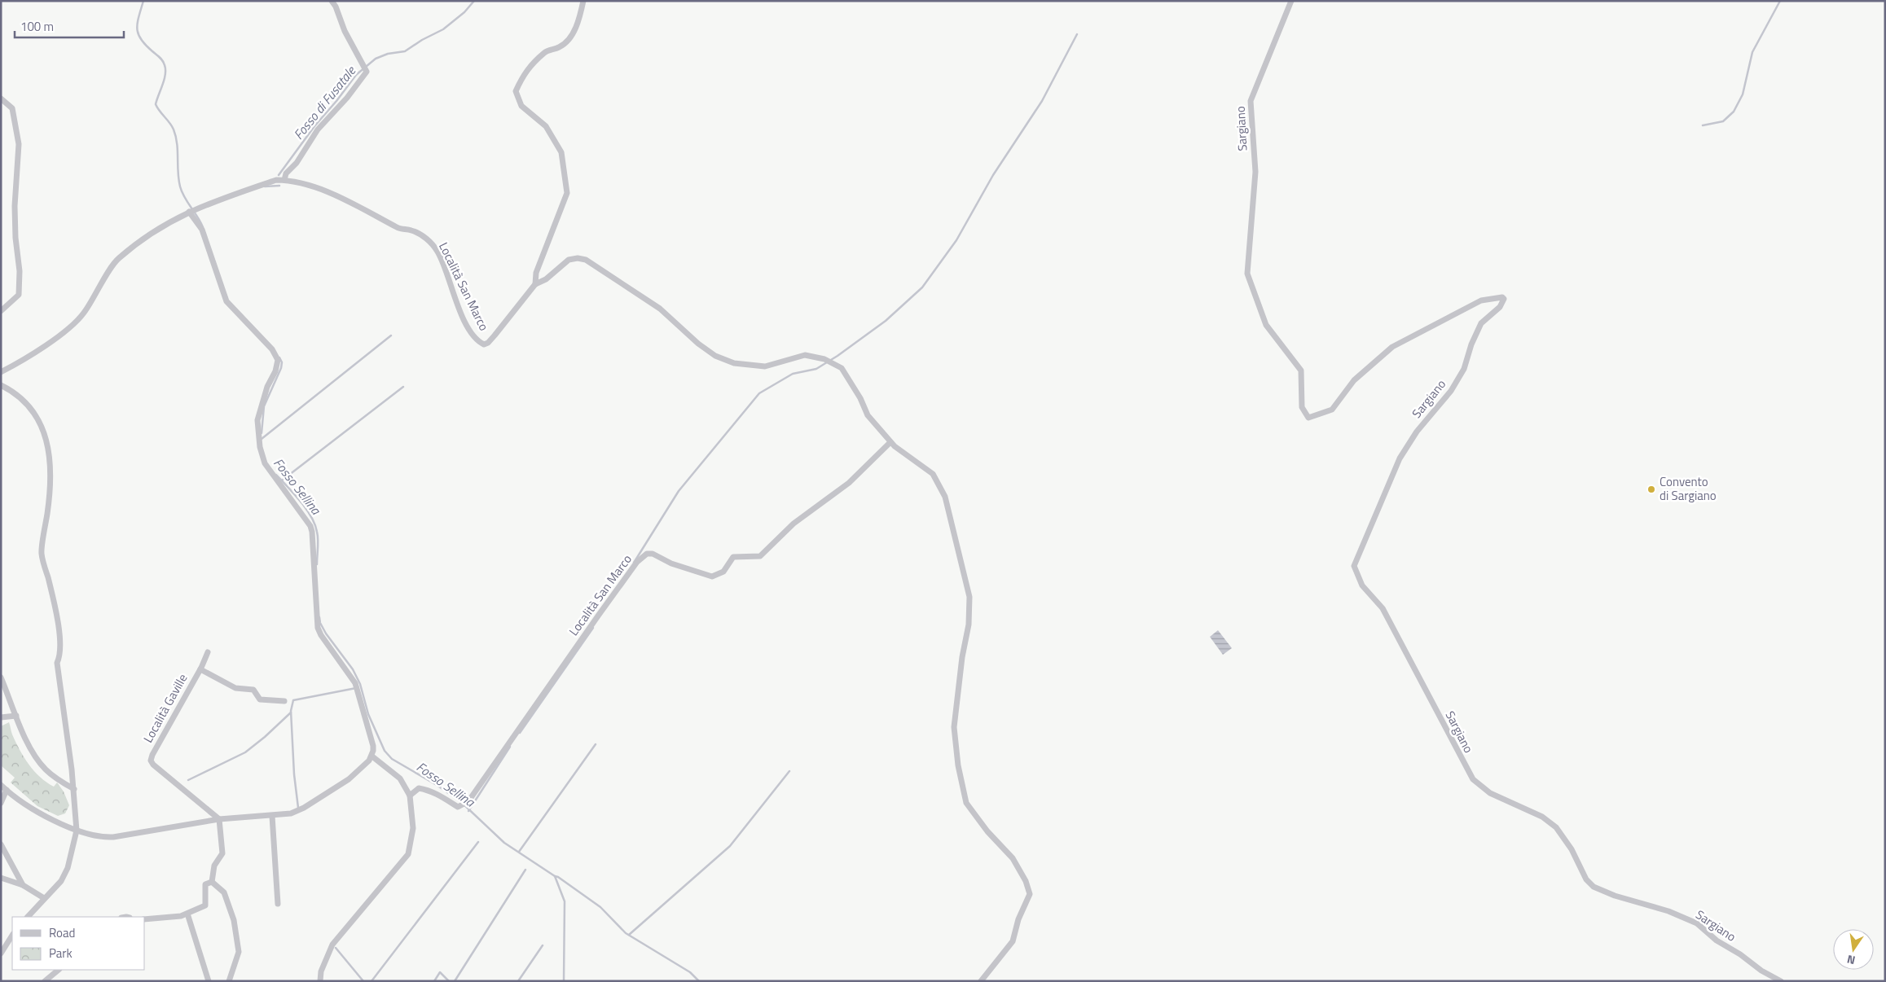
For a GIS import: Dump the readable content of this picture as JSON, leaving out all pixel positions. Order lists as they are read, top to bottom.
{
  "streets": {
    "street": ["Sargiano", "Località San Marco", "Località Gaville"]
  },
  "water": ["Fosso di Fusatale", "Fosso Sellina"],
  "places": ["Convento di Sargiano"],
  "legend": ["Road", "Park"],
  "scale_bar": "100 m",
  "north": "bottom"
}
